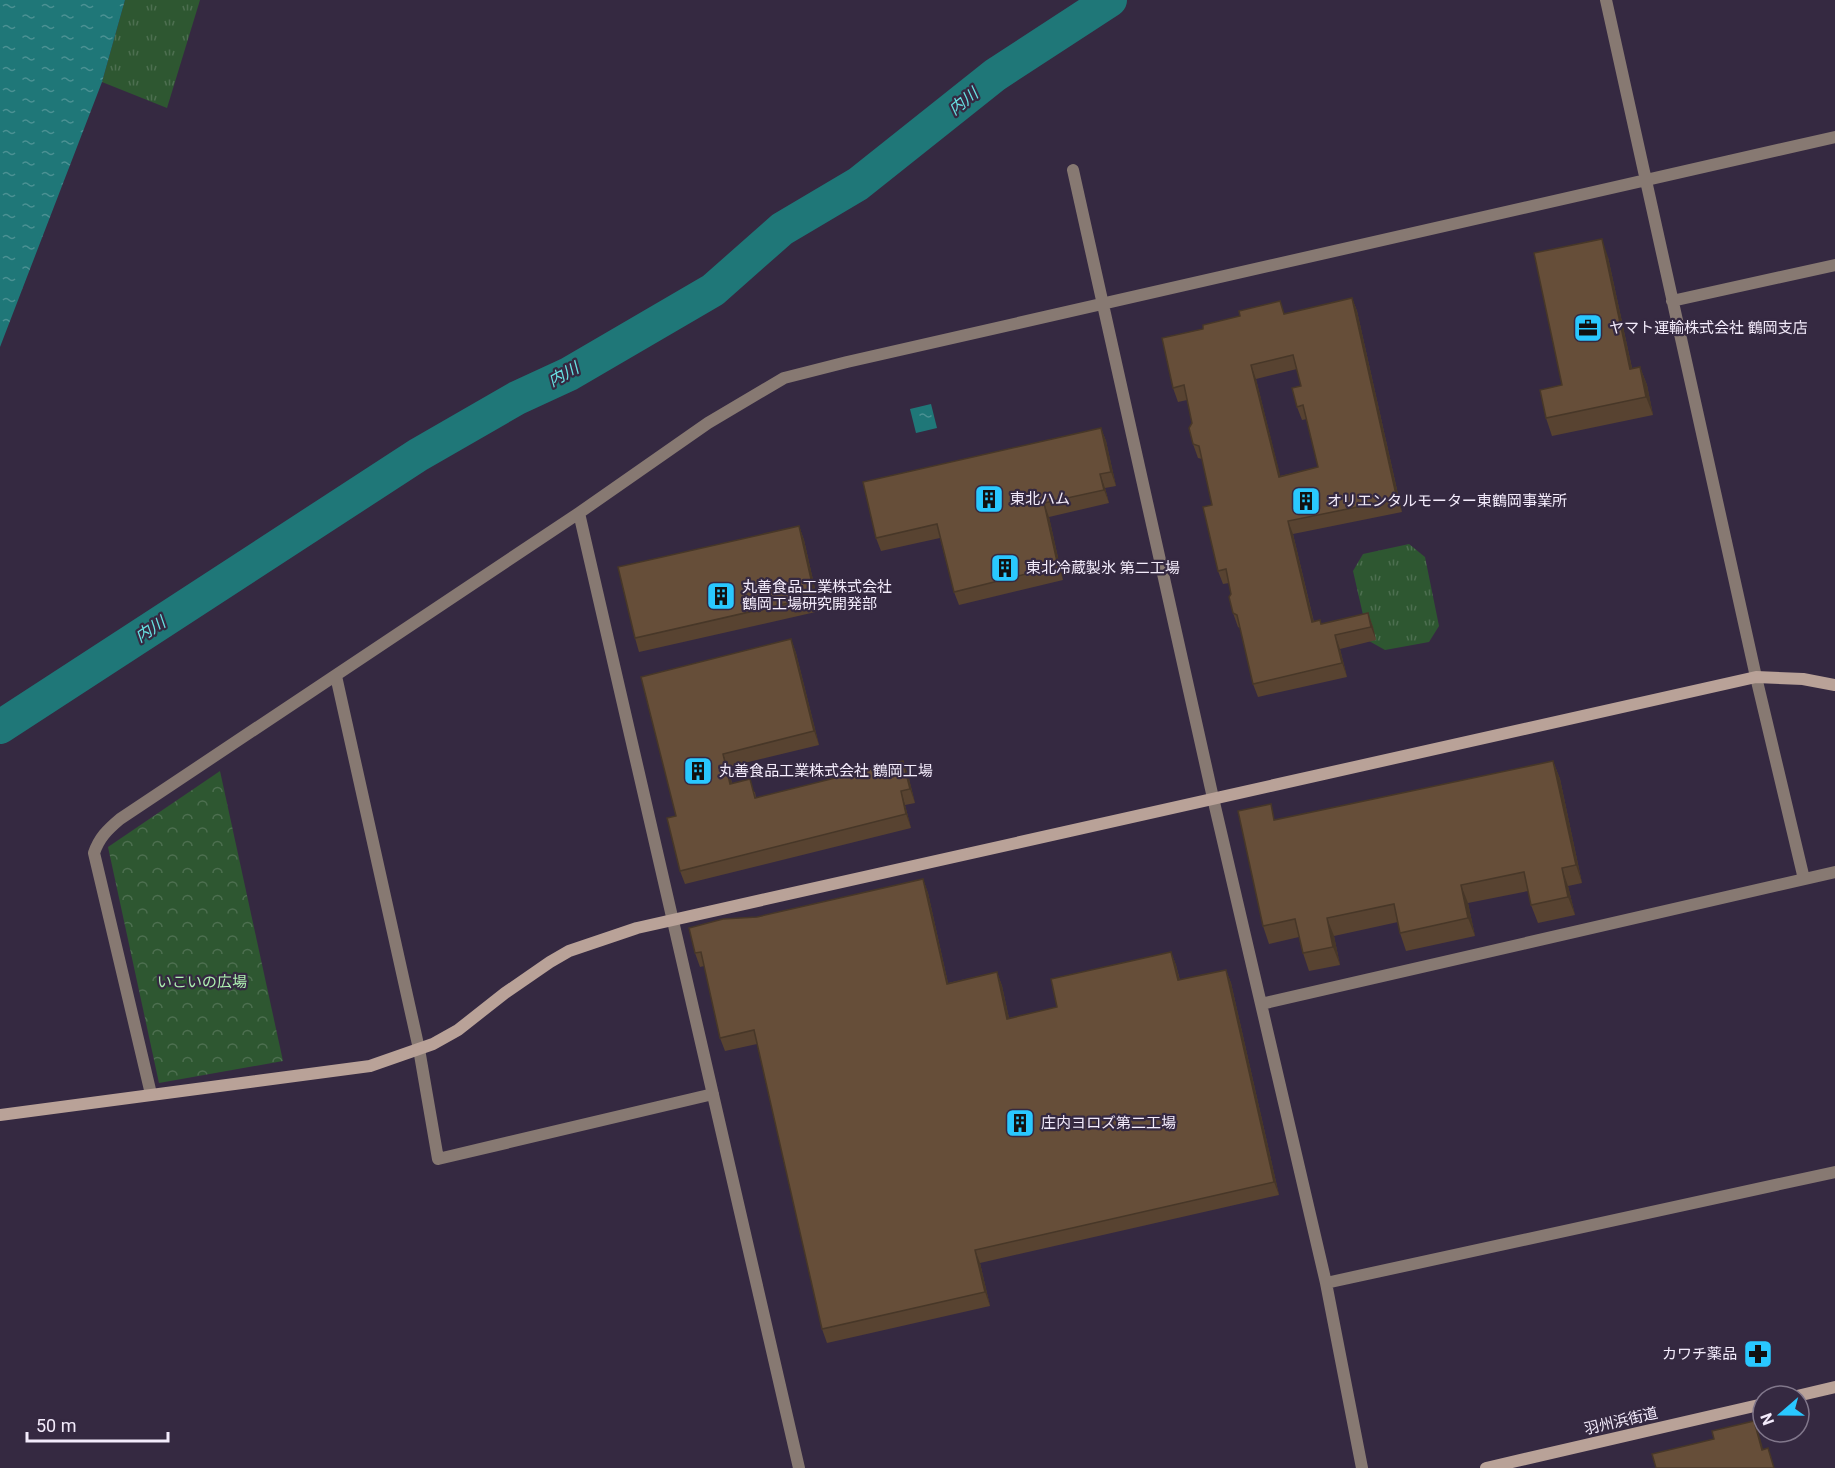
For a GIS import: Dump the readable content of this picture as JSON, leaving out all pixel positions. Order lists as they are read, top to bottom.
{
  "streets": {
    "street": ["羽州浜街道"]
  },
  "water": ["内川"],
  "parks": ["いこいの広場"],
  "places": {
    "office": ["ヤマト運輸株式会社 鶴岡支店"],
    "building": [
      "東北ハム",
      "オリエンタルモーター東鶴岡事業所",
      "東北冷蔵製氷 第二工場",
      "丸善食品工業株式会社 鶴岡工場研究開発部",
      "丸善食品工業株式会社 鶴岡工場",
      "庄内ヨロズ第二工場"
    ],
    "pharmacy": ["カワチ薬品"]
  },
  "scale_bar": "50 m",
  "north": "left"
}
